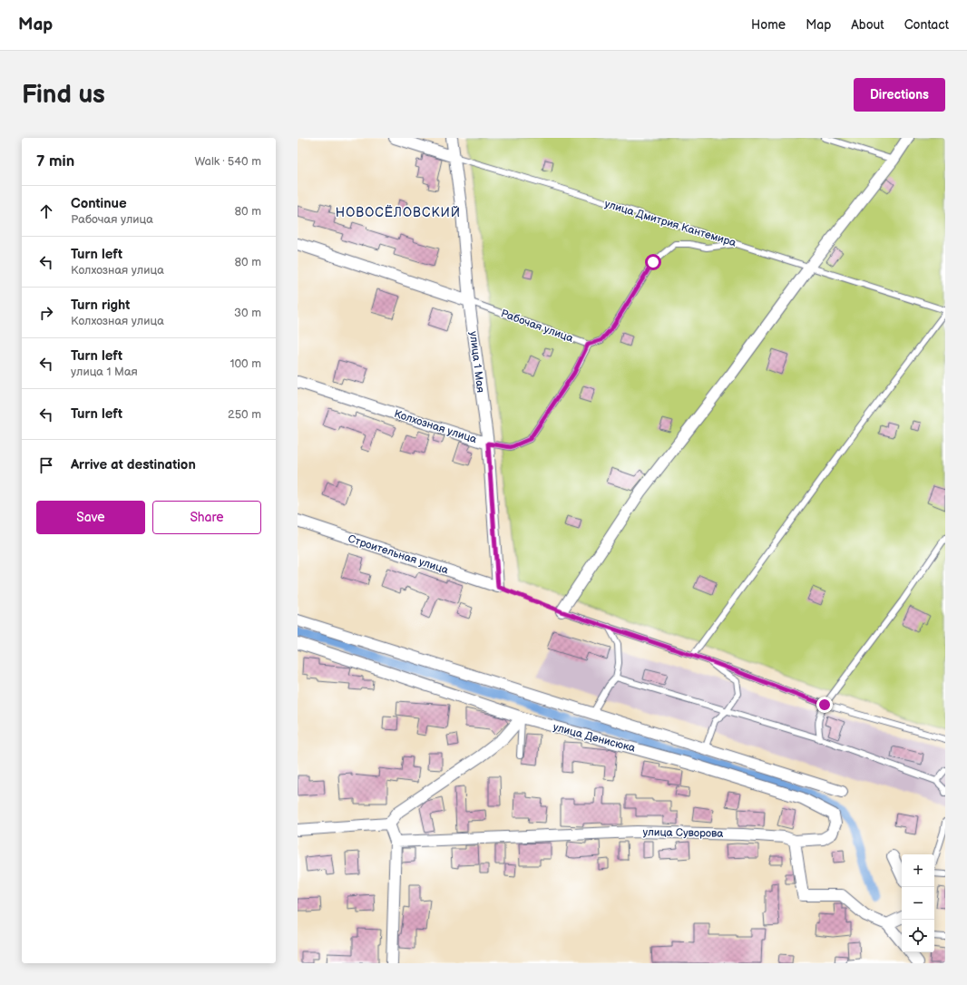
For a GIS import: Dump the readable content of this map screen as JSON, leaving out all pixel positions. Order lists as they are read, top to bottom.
{
  "streets": {
    "street": [
      "улица Дмитрия Кантемира",
      "Рабочая улица",
      "улица 1 Мая",
      "Колхозная улица",
      "Строительная улица",
      "улица Денисюка",
      "улица Суворова"
    ]
  },
  "crossings": [
    ["улица Дмитрия Кантемира", "улица 1 Мая"],
    ["Рабочая улица", "улица 1 Мая"],
    ["Рабочая улица", "Колхозная улица"],
    ["улица 1 Мая", "Колхозная улица"],
    ["улица 1 Мая", "Строительная улица"],
    ["улица Денисюка", "улица Суворова"]
  ],
  "districts": ["НОВОСЁЛОВСКИЙ"],
  "page": {
    "header": "Map",
    "nav": [
      "Home",
      "Map",
      "About",
      "Contact"
    ],
    "buttons": [
      "Directions",
      ["Save", "Share"]
    ],
    "title": "Find us",
    "heading": ["7 min", "Walk · 540 m"],
    "list": [
      ["Continue", "Рабочая улица", "80 m"],
      ["Turn left", "Колхозная улица", "80 m"],
      ["Turn right", "Колхозная улица", "30 m"],
      ["Turn left", "улица 1 Мая", "100 m"],
      ["Turn left", "250 m"],
      "Arrive at destination"
    ],
    "map_buttons": ["+", "−"]
  }
}
